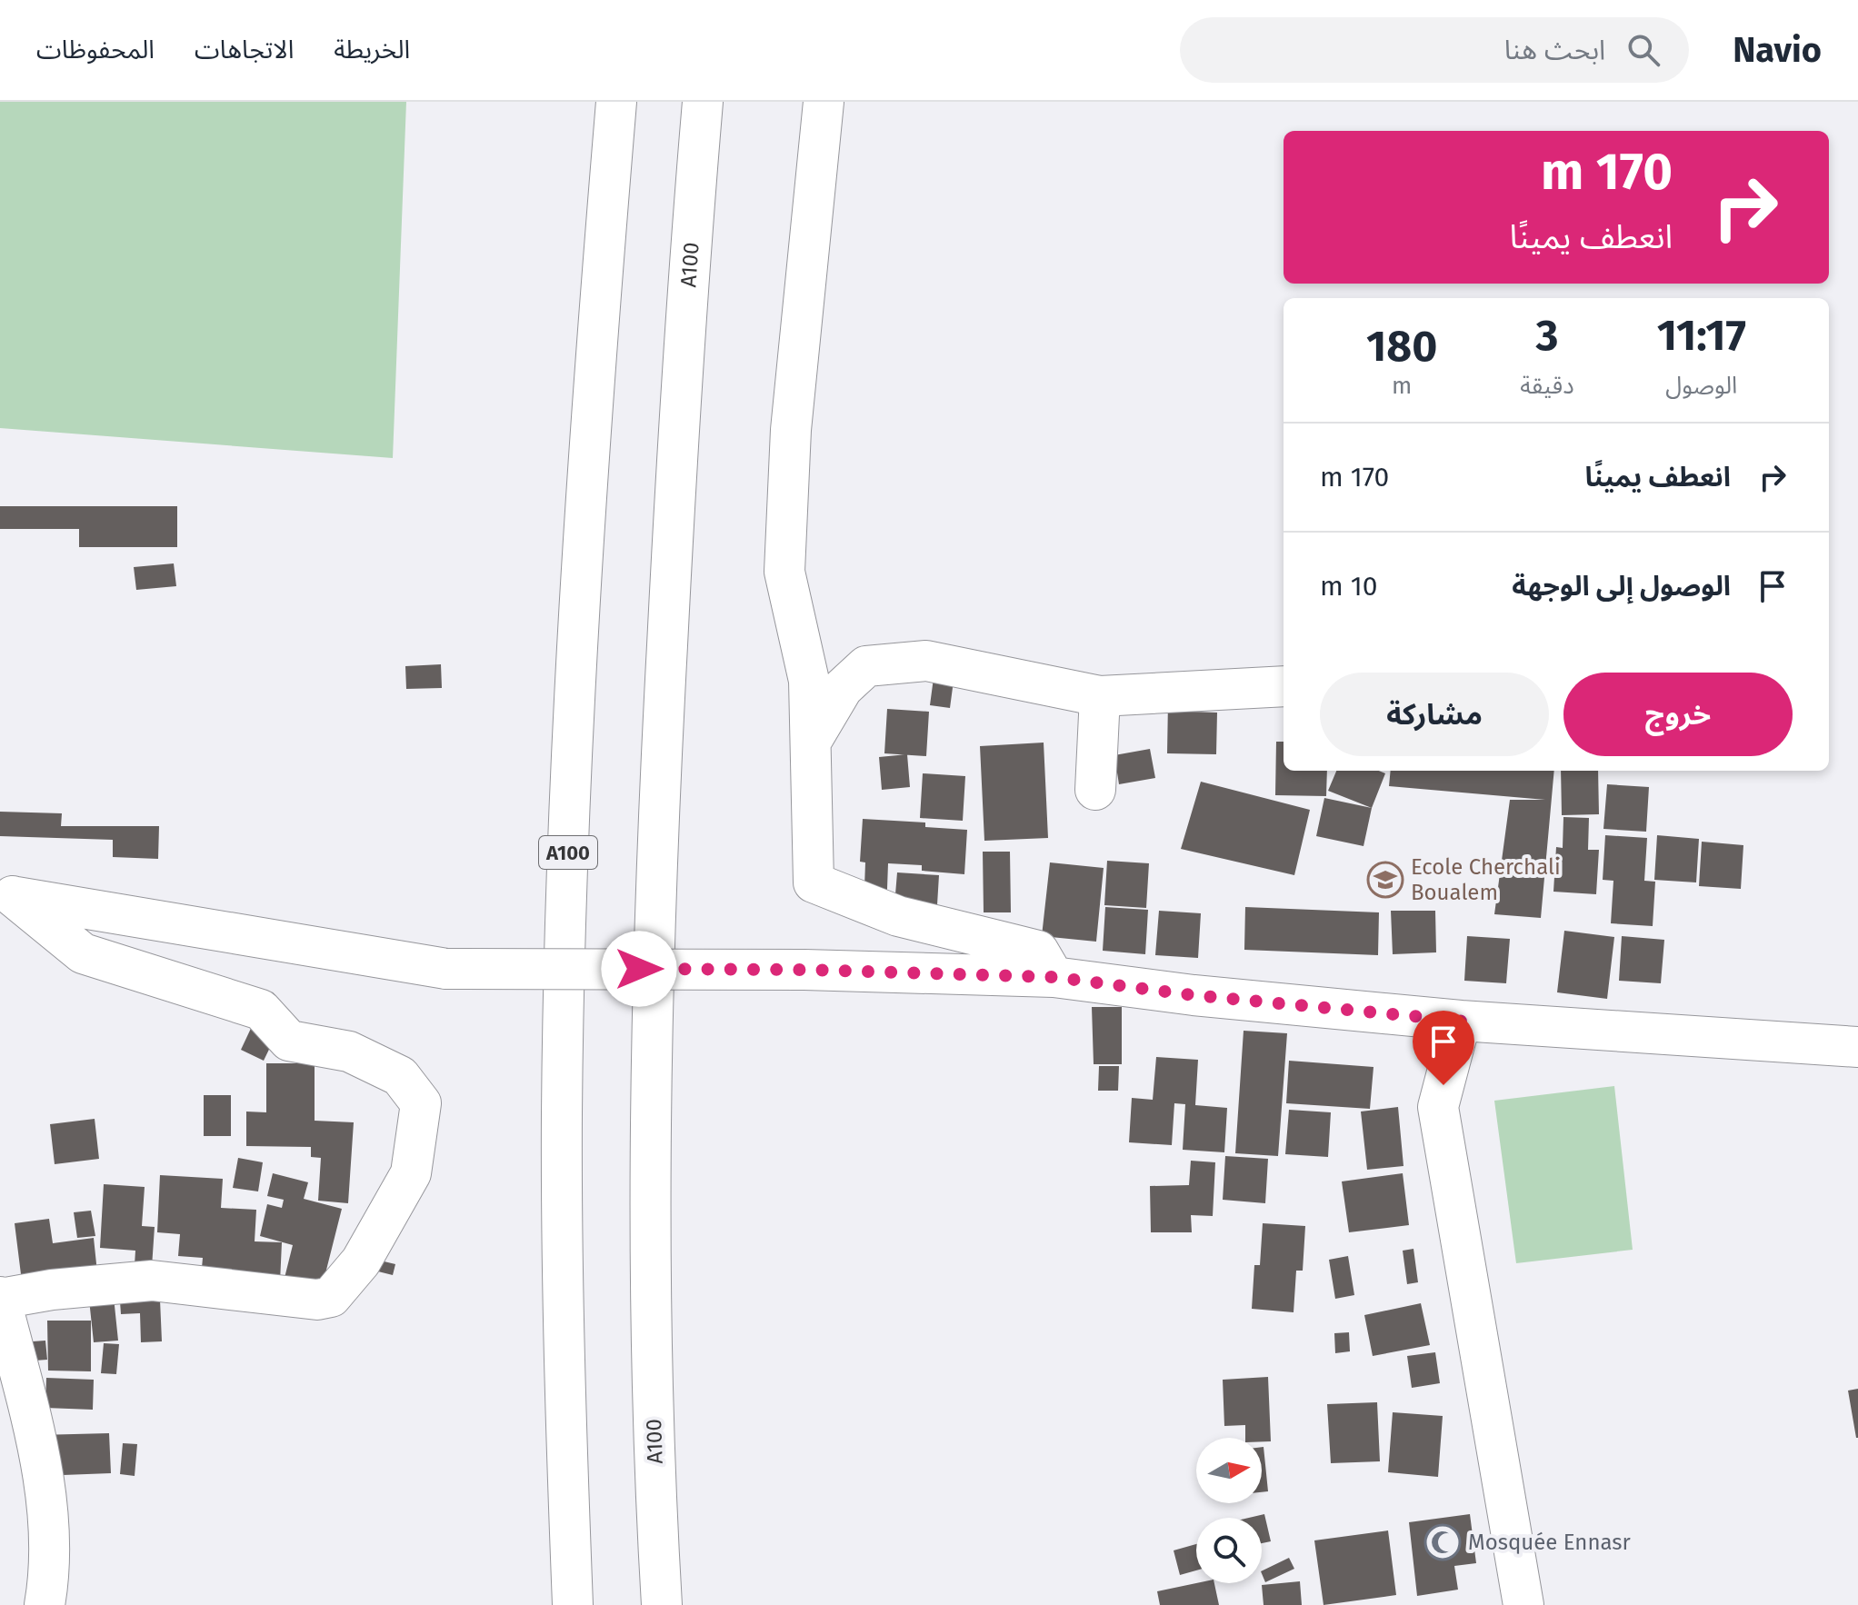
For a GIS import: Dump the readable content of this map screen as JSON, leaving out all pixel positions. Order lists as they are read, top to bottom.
{
  "streets": {
    "main road": ["A100"]
  },
  "places": {
    "school or university": ["Ecole Cherchali Boualem"],
    "mosque": ["Mosquée Ennasr"]
  },
  "north": "right",
  "page": {
    "header": "Navio",
    "search": "ابحث هنا",
    "nav": ["الخريطة", "الاتجاهات", "المحفوظات"],
    "turn": ["170 m", "انعطف يمينًا"],
    "eta": [
      "11:17",
      "الوصول",
      "3",
      "دقيقة",
      "180",
      "m"
    ],
    "list": [
      {
        "name": "انعطف يمينًا",
        "value": "170 m"
      },
      {
        "name": "الوصول إلى الوجهة",
        "value": "10 m"
      }
    ],
    "buttons": ["خروج", "مشاركة"]
  }
}
